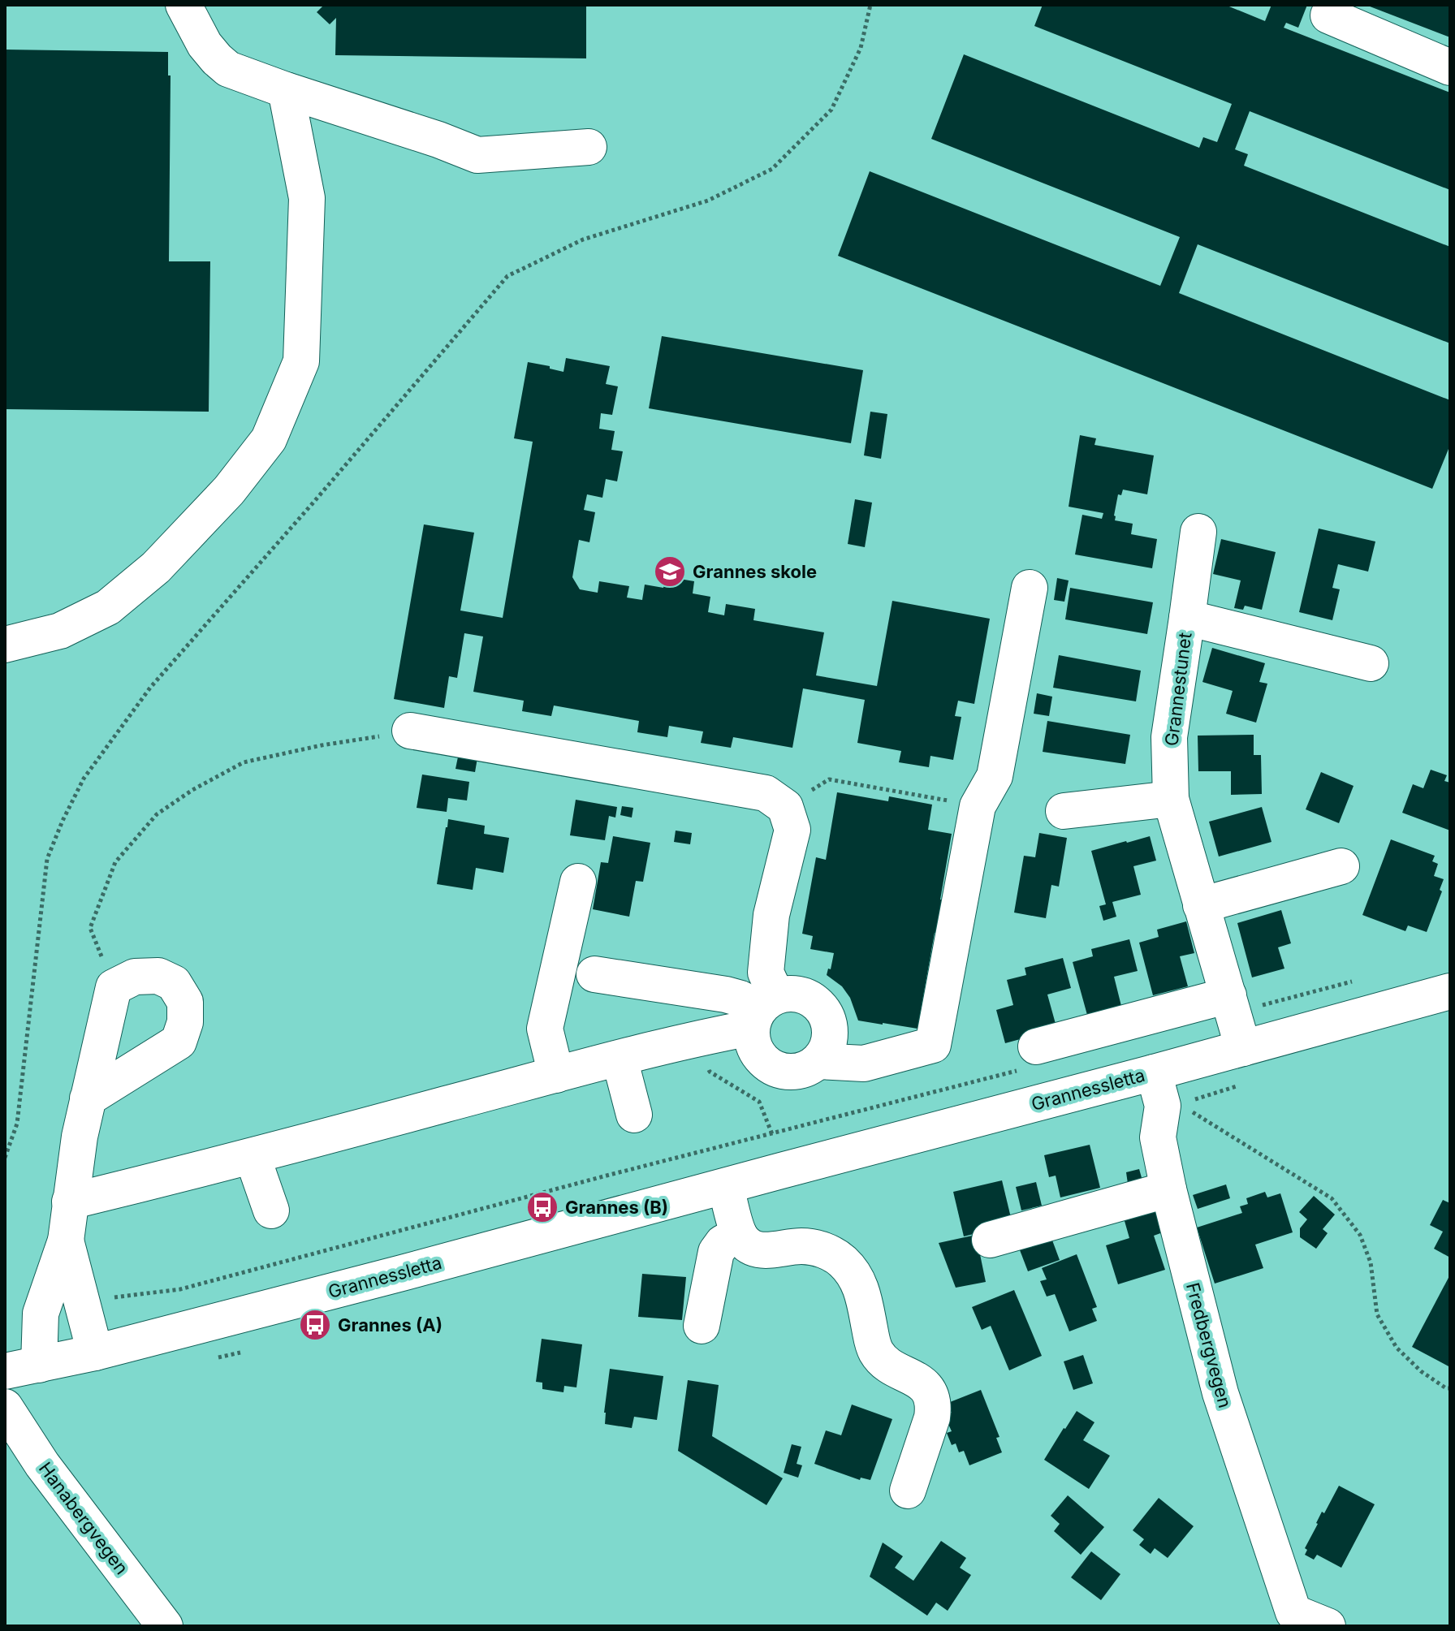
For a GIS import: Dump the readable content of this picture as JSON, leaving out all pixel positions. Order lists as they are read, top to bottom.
{
  "streets": {
    "street": [
      "Grannestunet",
      "Grannessletta",
      "Fredbergvegen",
      "Hanabergvegen"
    ]
  },
  "crossings": [
    ["Grannestunet", "Grannessletta"],
    ["Grannessletta", "Fredbergvegen"]
  ],
  "places": {
    "school or university": ["Grannes skole"],
    "bus stop": ["Grannes (B)", "Grannes (A)"]
  }
}
